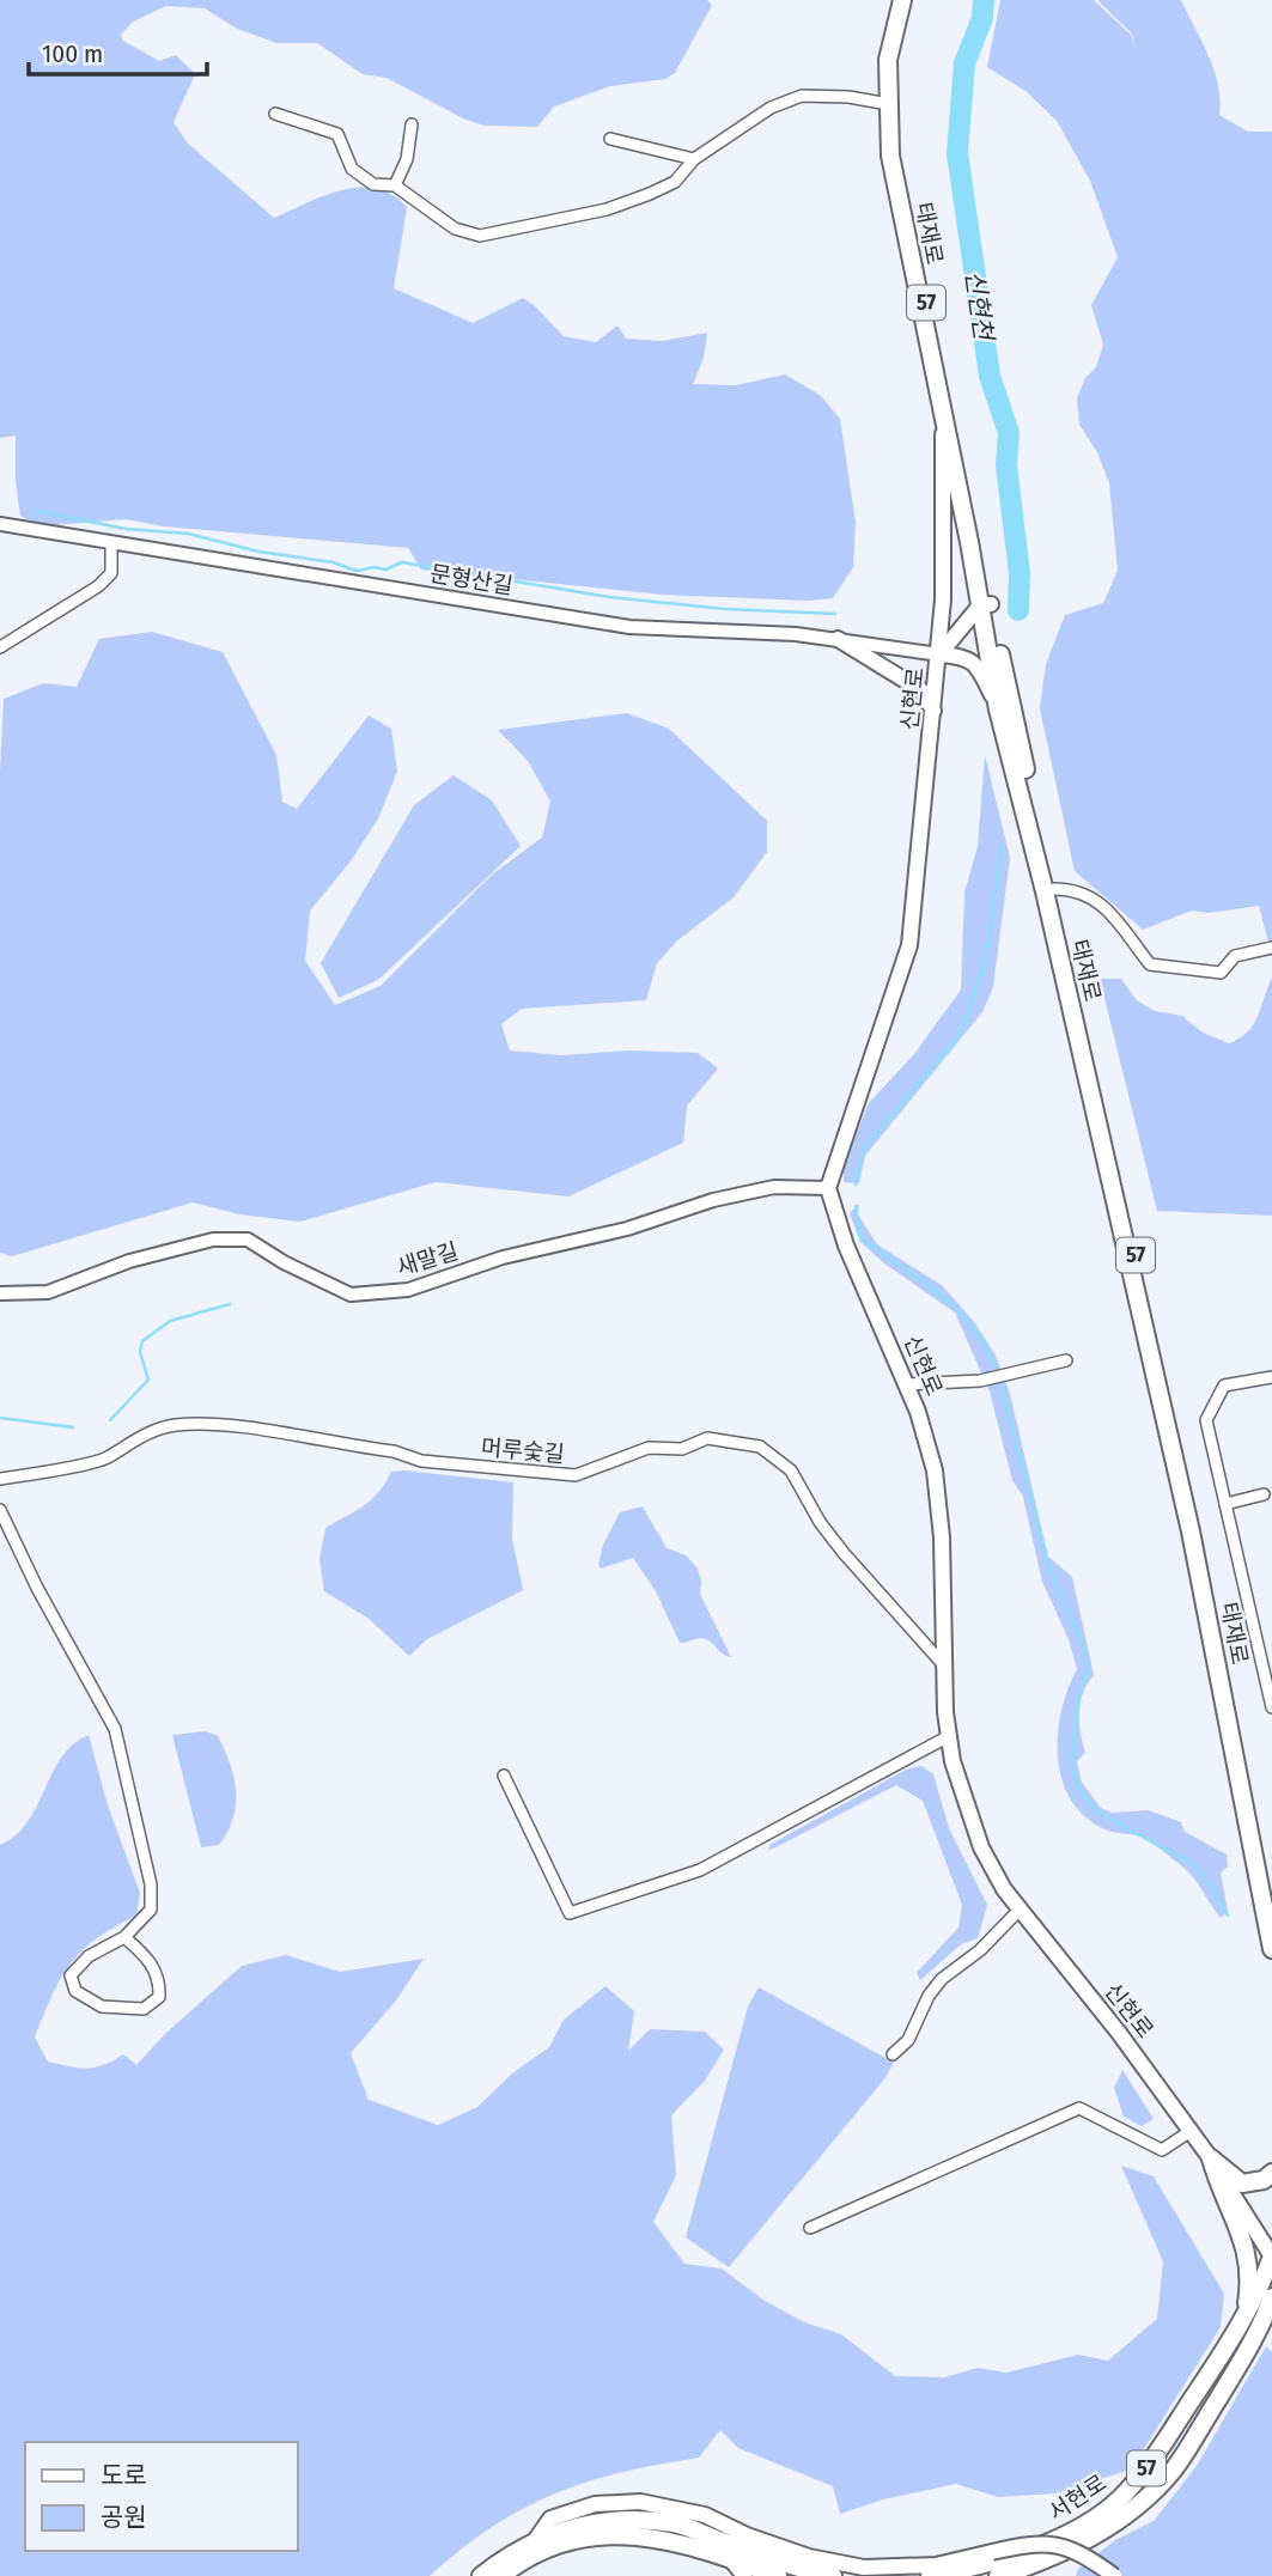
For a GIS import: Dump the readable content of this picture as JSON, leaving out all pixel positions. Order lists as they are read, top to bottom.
{
  "streets": {
    "main road": [
      "태재로",
      "57",
      "신현로",
      "서현로"
    ],
    "street": ["문형산길", "새말길", "머루숯길"]
  },
  "crossings": [
    ["태재로", "신현로"],
    ["문형산길", "신현로"],
    ["신현로", "새말길"],
    ["신현로", "머루숯길"],
    ["신현로", "서현로"]
  ],
  "water": ["신현천"],
  "legend": ["도로", "공원"],
  "scale_bar": "100 m"
}
